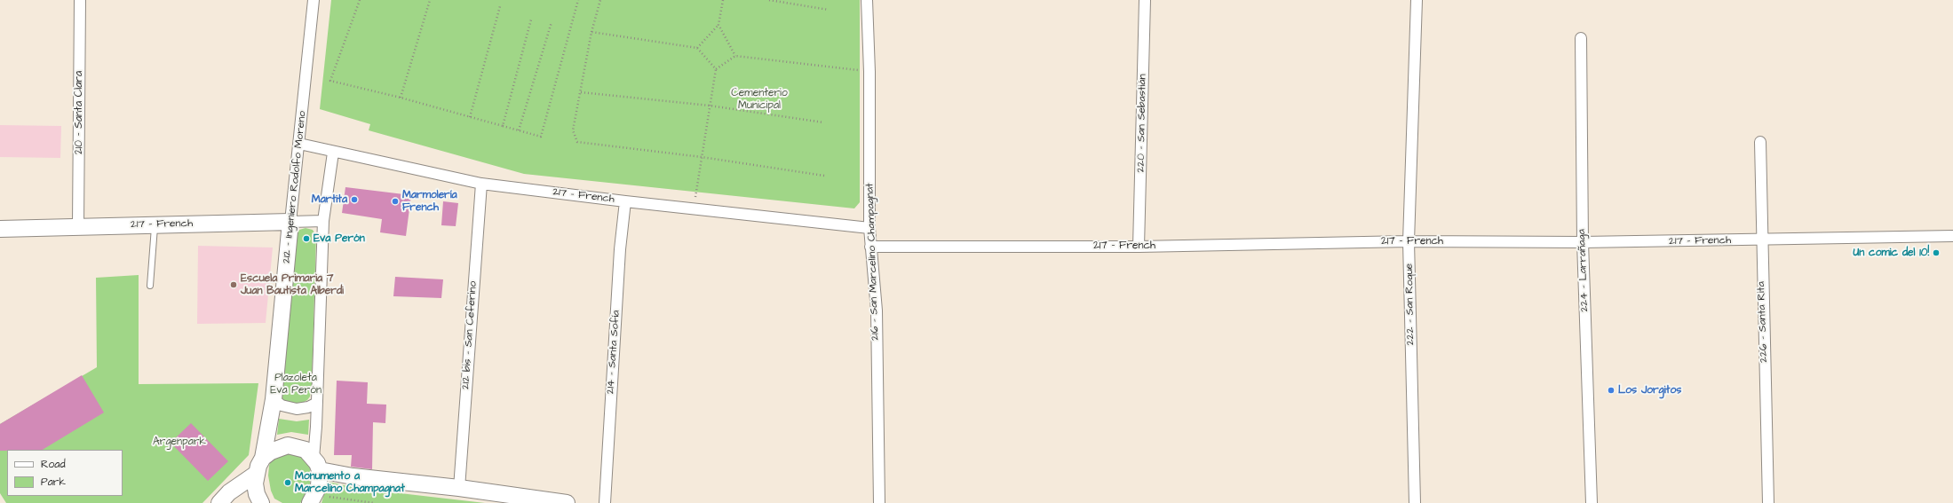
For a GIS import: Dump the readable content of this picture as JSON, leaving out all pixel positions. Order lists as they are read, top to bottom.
{
  "streets": {
    "street": [
      "210 - Santa Clara",
      "220 - San Sebastián",
      "212 - Ingeniero Rodolfo Moreno",
      "217 - French",
      "216 - San Marcelino Champagnat",
      "224 - Larrañaga",
      "222 - San Roque",
      "226 - Santa Rita",
      "212 bis - San Ceferino",
      "214 - Santa Sofía"
    ]
  },
  "crossings": [
    ["210 - Santa Clara", "217 - French"],
    ["220 - San Sebastián", "217 - French"],
    ["212 - Ingeniero Rodolfo Moreno", "217 - French"],
    ["217 - French", "216 - San Marcelino Champagnat"],
    ["217 - French", "224 - Larrañaga"],
    ["217 - French", "222 - San Roque"],
    ["217 - French", "226 - Santa Rita"],
    ["217 - French", "212 bis - San Ceferino"],
    ["217 - French", "214 - Santa Sofía"]
  ],
  "parks": ["Cementerio Municipal", "Plazoleta Eva Perón", "Argenpark"],
  "places": [
    "Martita",
    "Marmolería French",
    "Eva Perón",
    "Un comic del 10!",
    "Escuela Primaria 7 Juan Bautista Alberdi",
    "Los Jorgitos",
    "Monumento a Marcelino Champagnat"
  ],
  "legend": ["Road", "Park"]
}
